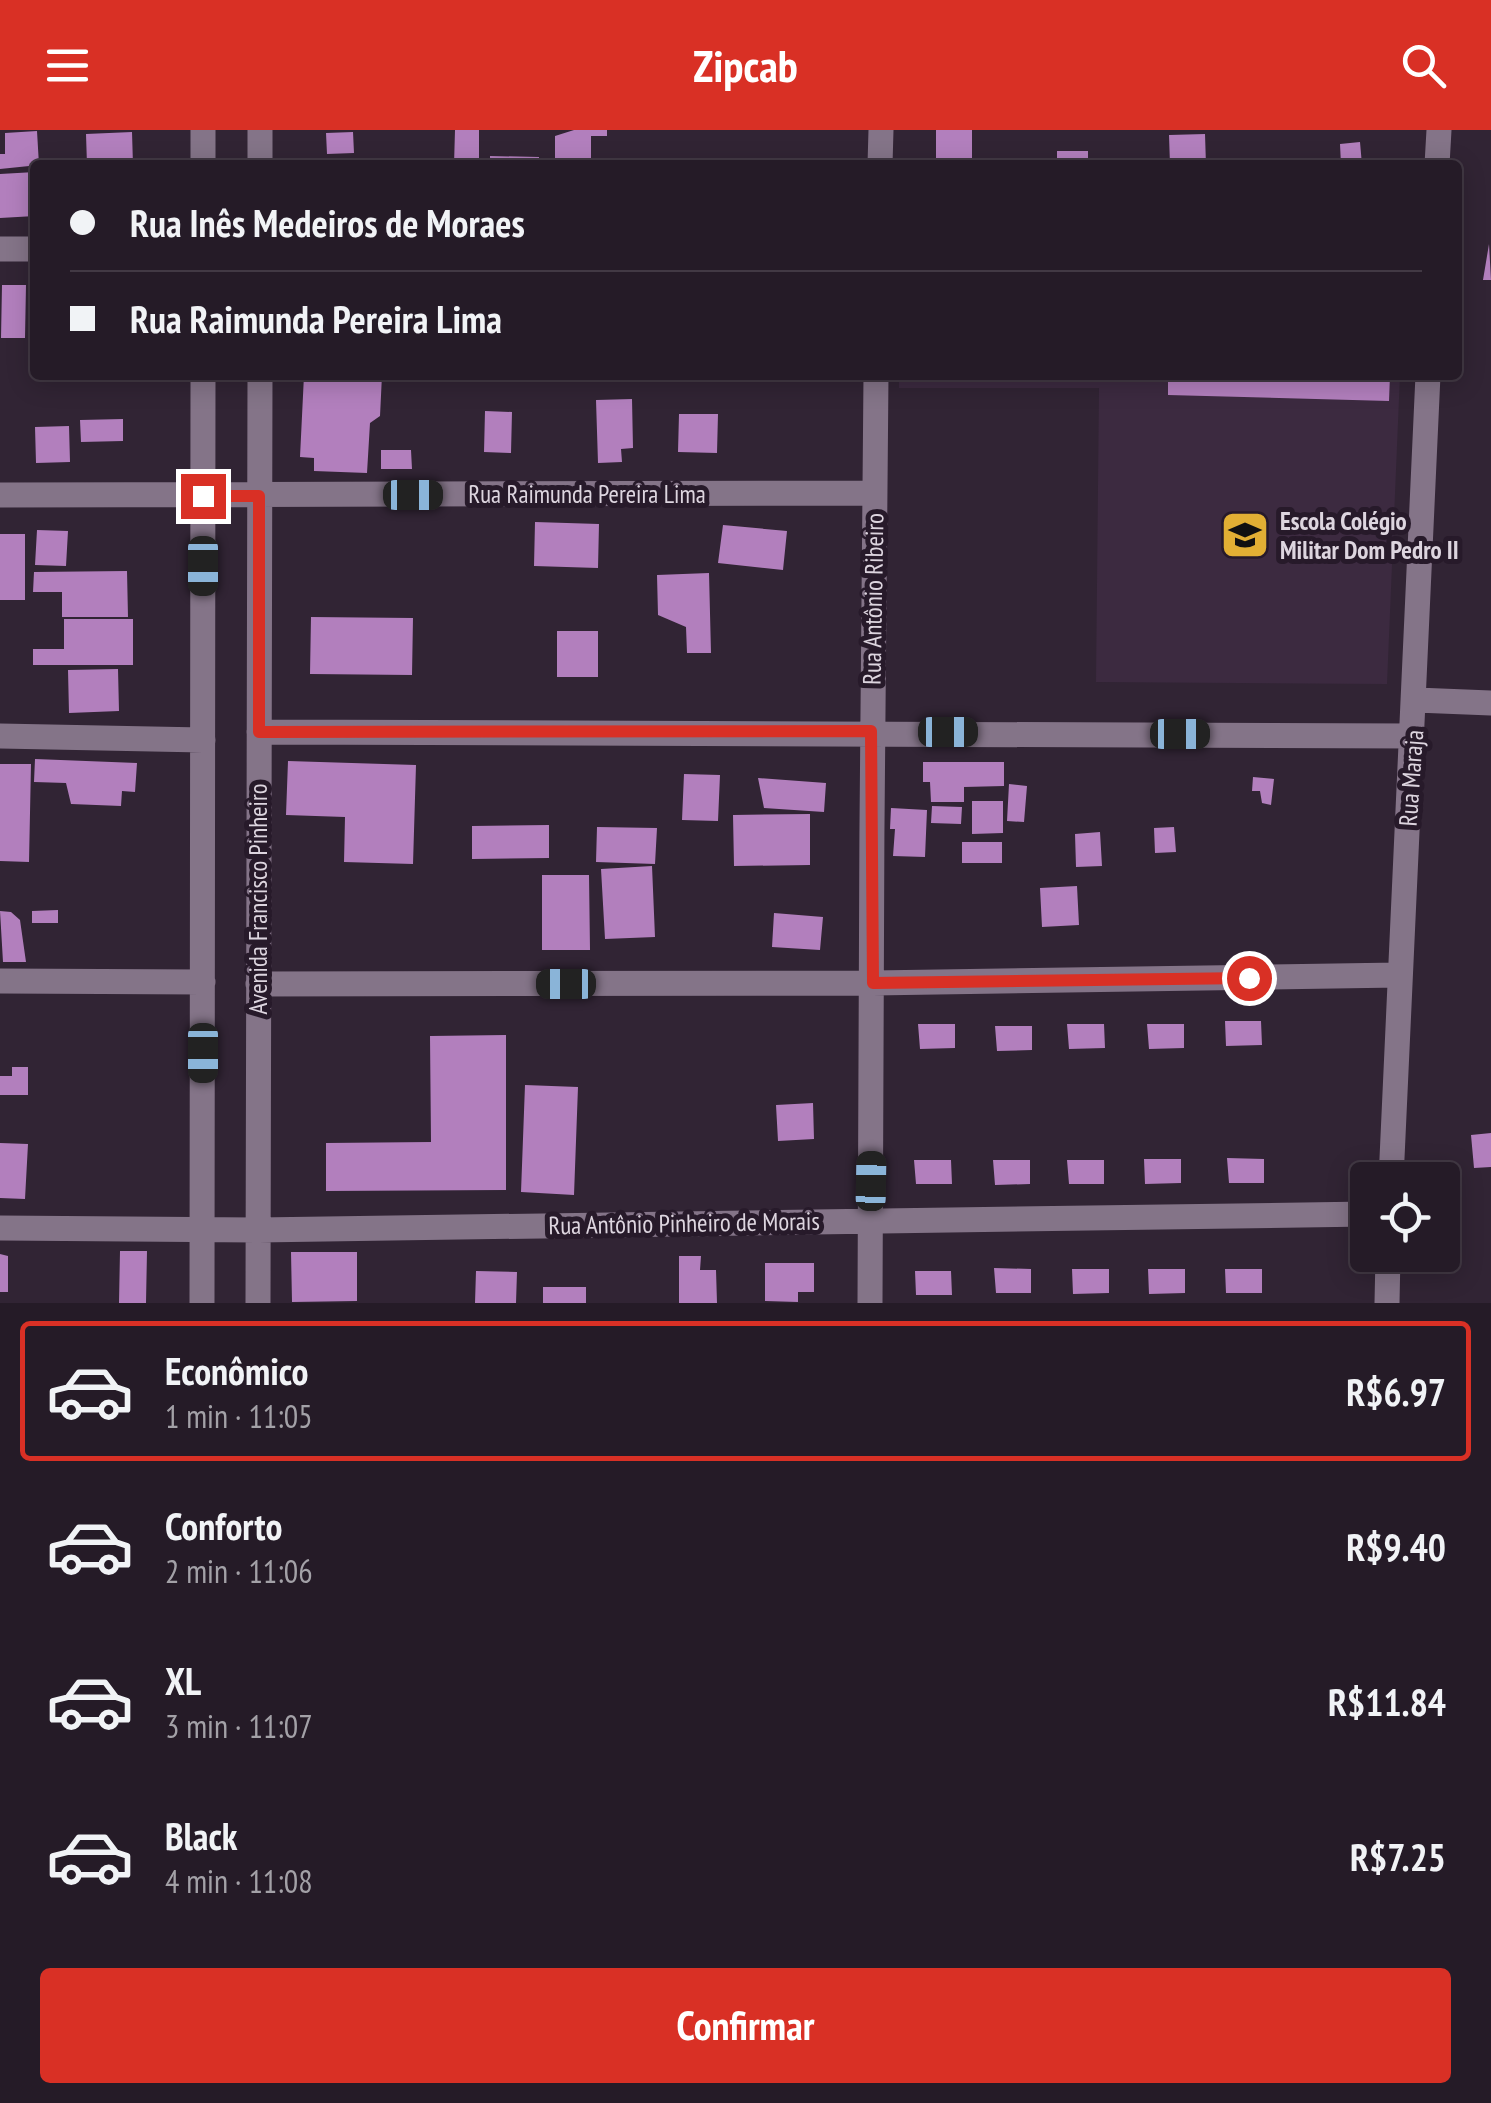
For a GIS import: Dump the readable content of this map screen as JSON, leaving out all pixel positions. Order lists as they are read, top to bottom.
{
  "streets": {
    "street": [
      "Rua Raimunda Pereira Lima",
      "Rua Antônio Ribeiro",
      "Rua Maraja",
      "Avenida Francisco Pinheiro",
      "Rua Antônio Pinheiro de Morais"
    ]
  },
  "crossings": [
    ["Rua Raimunda Pereira Lima", "Rua Antônio Ribeiro"],
    ["Rua Raimunda Pereira Lima", "Avenida Francisco Pinheiro"],
    ["Rua Antônio Ribeiro", "Rua Antônio Pinheiro de Morais"],
    ["Avenida Francisco Pinheiro", "Rua Antônio Pinheiro de Morais"]
  ],
  "places": {
    "school or university": ["Escola Colégio Militar Dom Pedro II"]
  },
  "page": {
    "header": "Zipcab",
    "banner": ["Rua Inês Medeiros de Moraes", "Rua Raimunda Pereira Lima"],
    "list": [
      {
        "name": "Econômico",
        "note": "1 min · 11:05",
        "value": "R$6.97"
      },
      {
        "name": "Conforto",
        "note": "2 min · 11:06",
        "value": "R$9.40"
      },
      {
        "name": "XL",
        "note": "3 min · 11:07",
        "value": "R$11.84"
      },
      {
        "name": "Black",
        "note": "4 min · 11:08",
        "value": "R$7.25"
      }
    ],
    "buttons": "Confirmar"
  }
}
